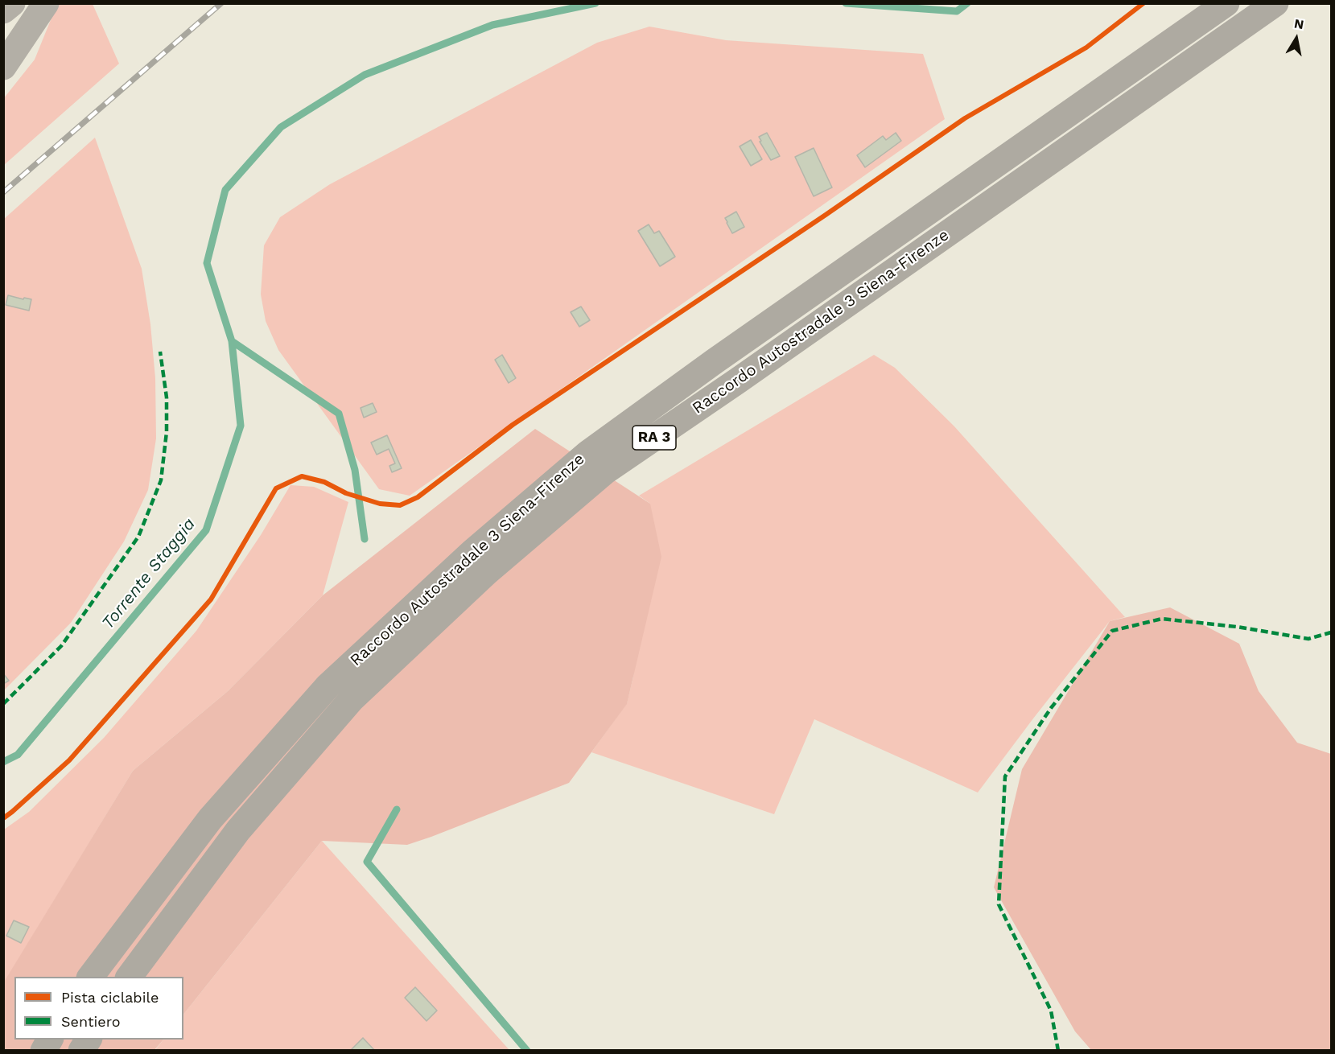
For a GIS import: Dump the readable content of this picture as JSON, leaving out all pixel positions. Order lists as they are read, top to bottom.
{
  "streets": {
    "highway": ["Raccordo Autostradale 3 Siena-Firenze", "RA 3"]
  },
  "water": ["Torrente Staggia"],
  "legend": ["Pista ciclabile", "Sentiero"],
  "north": "top"
}
